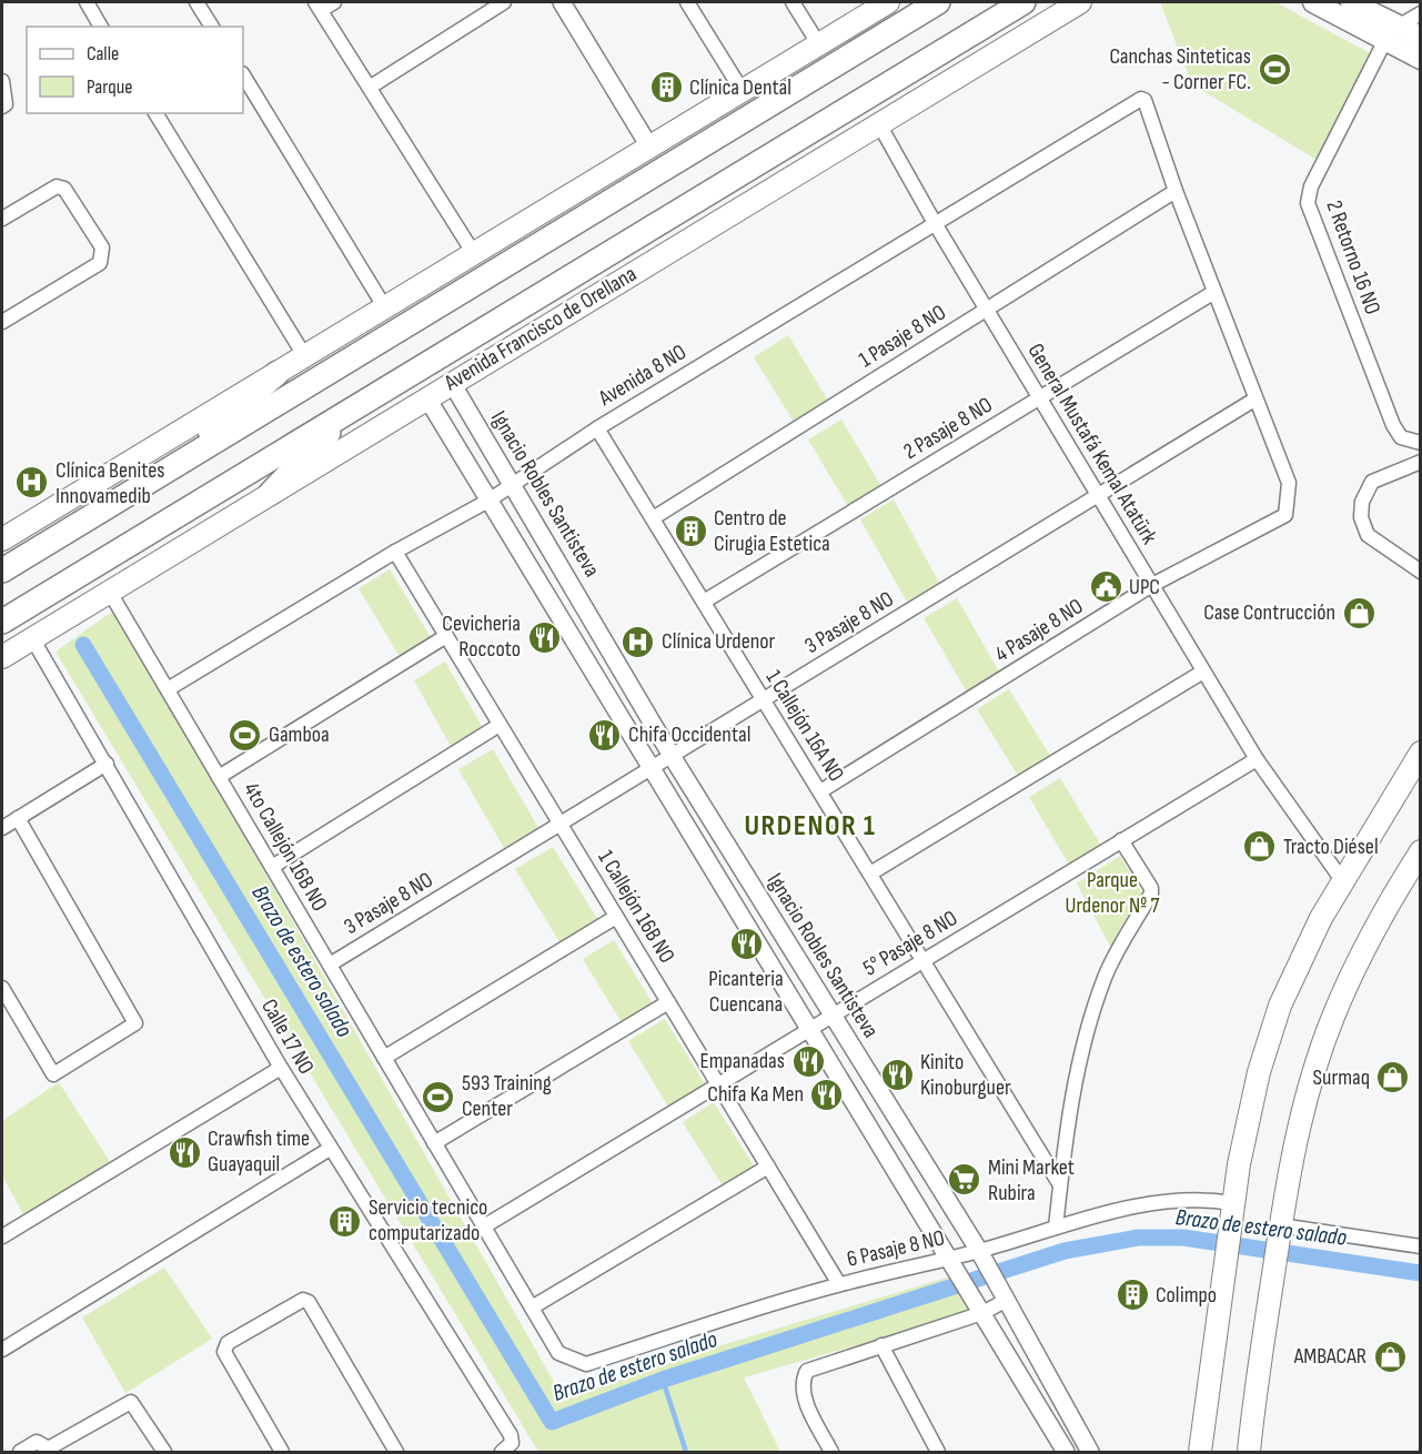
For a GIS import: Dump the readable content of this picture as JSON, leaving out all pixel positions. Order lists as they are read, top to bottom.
{
  "streets": {
    "highway": ["Avenida Francisco de Orellana"],
    "street": [
      "2 Retorno 16 NO",
      "1 Pasaje 8 NO",
      "Avenida 8 NO",
      "2 Pasaje 8 NO",
      "General Mustafá Kemal Atatürk",
      "Ignacio Robles Santisteva",
      "3 Pasaje 8 NO",
      "4 Pasaje 8 NO",
      "1 Callejón 16A NO",
      "4to Callejón 16B NO",
      "1 Callejón 16B NO",
      "5° Pasaje 8 NO",
      "Calle 17 NO",
      "6 Pasaje 8 NO"
    ]
  },
  "crossings": [
    ["Avenida Francisco de Orellana", "General Mustafá Kemal Atatürk"],
    ["Avenida Francisco de Orellana", "Ignacio Robles Santisteva"],
    ["Avenida Francisco de Orellana", "4to Callejón 16B NO"],
    ["Avenida Francisco de Orellana", "Calle 17 NO"],
    ["1 Pasaje 8 NO", "Avenida 8 NO"],
    ["1 Pasaje 8 NO", "General Mustafá Kemal Atatürk"],
    ["1 Pasaje 8 NO", "1 Callejón 16A NO"],
    ["Avenida 8 NO", "General Mustafá Kemal Atatürk"],
    ["Avenida 8 NO", "Ignacio Robles Santisteva"],
    ["Avenida 8 NO", "1 Callejón 16A NO"],
    ["Avenida 8 NO", "4to Callejón 16B NO"],
    ["Avenida 8 NO", "1 Callejón 16B NO"],
    ["2 Pasaje 8 NO", "General Mustafá Kemal Atatürk"],
    ["2 Pasaje 8 NO", "1 Callejón 16A NO"],
    ["General Mustafá Kemal Atatürk", "3 Pasaje 8 NO"],
    ["General Mustafá Kemal Atatürk", "4 Pasaje 8 NO"],
    ["General Mustafá Kemal Atatürk", "5° Pasaje 8 NO"],
    ["Ignacio Robles Santisteva", "3 Pasaje 8 NO"],
    ["Ignacio Robles Santisteva", "5° Pasaje 8 NO"],
    ["Ignacio Robles Santisteva", "6 Pasaje 8 NO"],
    ["3 Pasaje 8 NO", "4 Pasaje 8 NO"],
    ["3 Pasaje 8 NO", "1 Callejón 16A NO"],
    ["3 Pasaje 8 NO", "4to Callejón 16B NO"],
    ["3 Pasaje 8 NO", "1 Callejón 16B NO"],
    ["4 Pasaje 8 NO", "1 Callejón 16A NO"],
    ["1 Callejón 16A NO", "5° Pasaje 8 NO"],
    ["4to Callejón 16B NO", "5° Pasaje 8 NO"],
    ["4to Callejón 16B NO", "6 Pasaje 8 NO"],
    ["1 Callejón 16B NO", "5° Pasaje 8 NO"],
    ["1 Callejón 16B NO", "6 Pasaje 8 NO"]
  ],
  "districts": ["URDENOR 1"],
  "water": ["Brazo de estero salado"],
  "parks": ["Parque Urdenor Nº 7"],
  "places": {
    "sports": ["Canchas Sinteticas - Corner FC.", "Gamboa", "593 Training Center"],
    "building": [
      "Clínica Dental",
      "Centro de Cirugia Estetica",
      "Servicio tecnico computarizado",
      "Colimpo"
    ],
    "hospital": ["Clínica Benites Innovamedib", "Clínica Urdenor"],
    "public building": ["UPC"],
    "shop": [
      "Case Contrucción",
      "Tracto Diésel",
      "Surmaq",
      "AMBACAR"
    ],
    "restaurant": [
      "Cevicheria Roccoto",
      "Chifa Occidental",
      "Picanteria Cuencana",
      "Empanadas",
      "Kinito Kinoburguer",
      "Chifa Ka Men",
      "Crawfish time Guayaquil"
    ],
    "supermarket": ["Mini Market Rubira"]
  },
  "legend": ["Calle", "Parque"]
}
